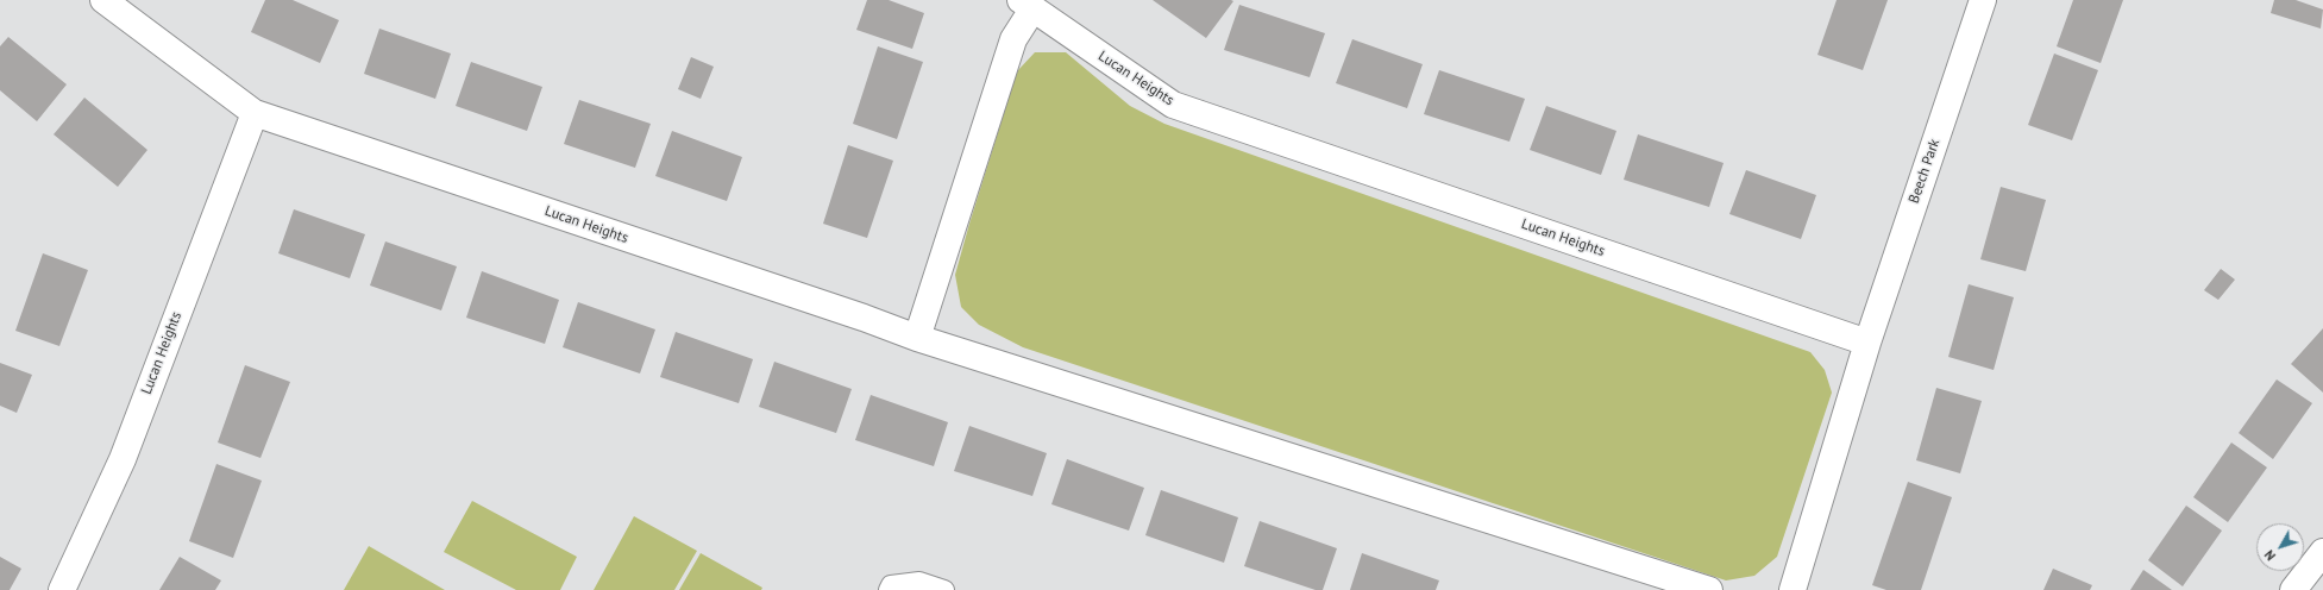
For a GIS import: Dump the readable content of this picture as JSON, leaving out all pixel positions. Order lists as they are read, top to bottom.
{
  "streets": {
    "street": ["Lucan Heights", "Beech Park"]
  },
  "crossings": [
    ["Lucan Heights", "Beech Park"]
  ],
  "north": "bottom left"
}
